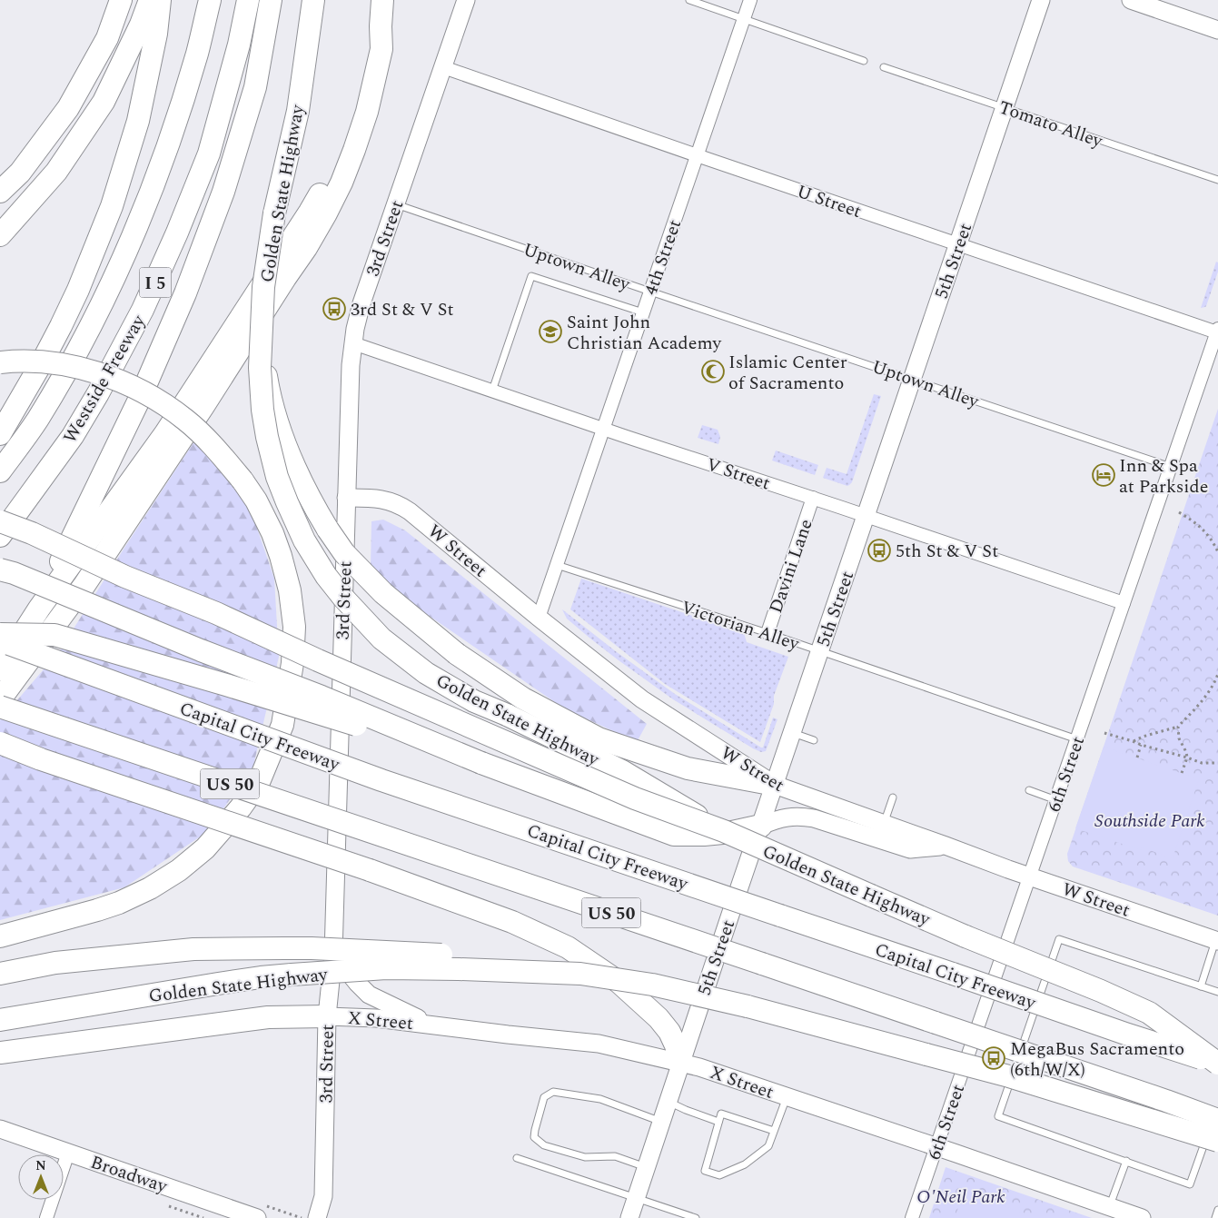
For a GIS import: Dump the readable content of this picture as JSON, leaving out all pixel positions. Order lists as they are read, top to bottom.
{
  "streets": {
    "highway": [
      "Golden State Highway",
      "I 5",
      "Westside Freeway",
      "Capital City Freeway",
      "US 50"
    ],
    "street": [
      "U Street",
      "3rd Street",
      "4th Street",
      "5th Street",
      "V Street",
      "W Street",
      "Davini Lane",
      "6th Street",
      "X Street",
      "Broadway"
    ],
    "lane": ["Tomato Alley", "Uptown Alley", "Victorian Alley"]
  },
  "crossings": [
    ["Tomato Alley", "5th Street"],
    ["Golden State Highway", "Capital City Freeway"],
    ["Golden State Highway", "US 50"],
    ["U Street", "3rd Street"],
    ["U Street", "4th Street"],
    ["U Street", "5th Street"],
    ["U Street", "6th Street"],
    ["3rd Street", "Uptown Alley"],
    ["3rd Street", "V Street"],
    ["3rd Street", "W Street"],
    ["3rd Street", "X Street"],
    ["4th Street", "Uptown Alley"],
    ["4th Street", "V Street"],
    ["4th Street", "W Street"],
    ["4th Street", "Victorian Alley"],
    ["5th Street", "Uptown Alley"],
    ["5th Street", "V Street"],
    ["5th Street", "W Street"],
    ["5th Street", "Victorian Alley"],
    ["5th Street", "X Street"],
    ["Uptown Alley", "6th Street"],
    ["V Street", "Davini Lane"],
    ["V Street", "6th Street"],
    ["W Street", "6th Street"],
    ["Davini Lane", "Victorian Alley"],
    ["Victorian Alley", "6th Street"],
    ["6th Street", "X Street"]
  ],
  "parks": ["Southside Park", "O'Neil Park"],
  "places": {
    "bus stop": ["3rd St & V St", "5th St & V St", "MegaBus Sacramento (6th/W/X)"],
    "school or university": ["Saint John Christian Academy"],
    "mosque": ["Islamic Center of Sacramento"],
    "hotel": ["Inn & Spa at Parkside"]
  },
  "north": "top"
}
